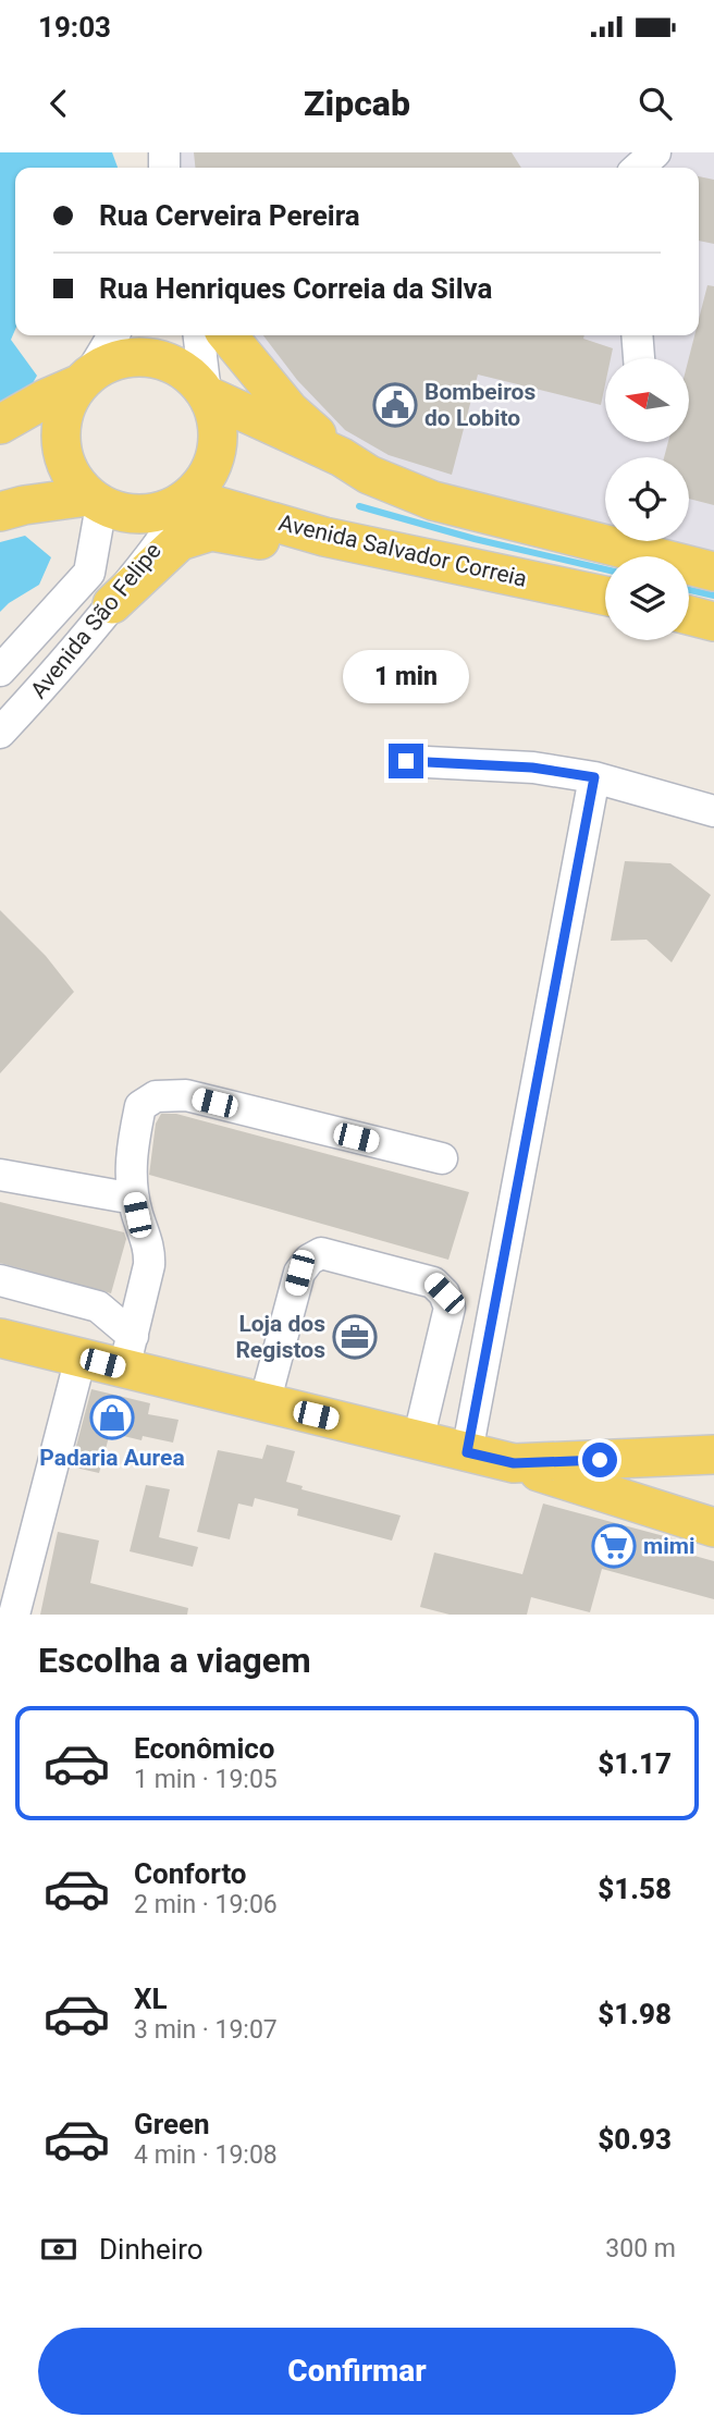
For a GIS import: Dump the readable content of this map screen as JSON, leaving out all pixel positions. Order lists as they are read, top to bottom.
{
  "streets": {
    "main road": ["Avenida Salvador Correia"],
    "street": ["Avenida São Felipe"]
  },
  "crossings": [
    ["Avenida Salvador Correia", "Avenida São Felipe"]
  ],
  "places": {
    "public building": ["Bombeiros do Lobito"],
    "office": ["Loja dos Registos"],
    "shop": ["Padaria Aurea"],
    "supermarket": ["mimi"]
  },
  "north": "left",
  "page": {
    "status": "19:03",
    "header": "Zipcab",
    "banner": ["Rua Cerveira Pereira", "Rua Henriques Correia da Silva"],
    "bubble": "1 min",
    "heading": "Escolha a viagem",
    "list": [
      {
        "name": "Econômico",
        "note": "1 min · 19:05",
        "value": "$1.17"
      },
      {
        "name": "Conforto",
        "note": "2 min · 19:06",
        "value": "$1.58"
      },
      {
        "name": "XL",
        "note": "3 min · 19:07",
        "value": "$1.98"
      },
      {
        "name": "Green",
        "note": "4 min · 19:08",
        "value": "$0.93"
      }
    ],
    "pay": ["Dinheiro", "300 m"],
    "buttons": "Confirmar"
  }
}
